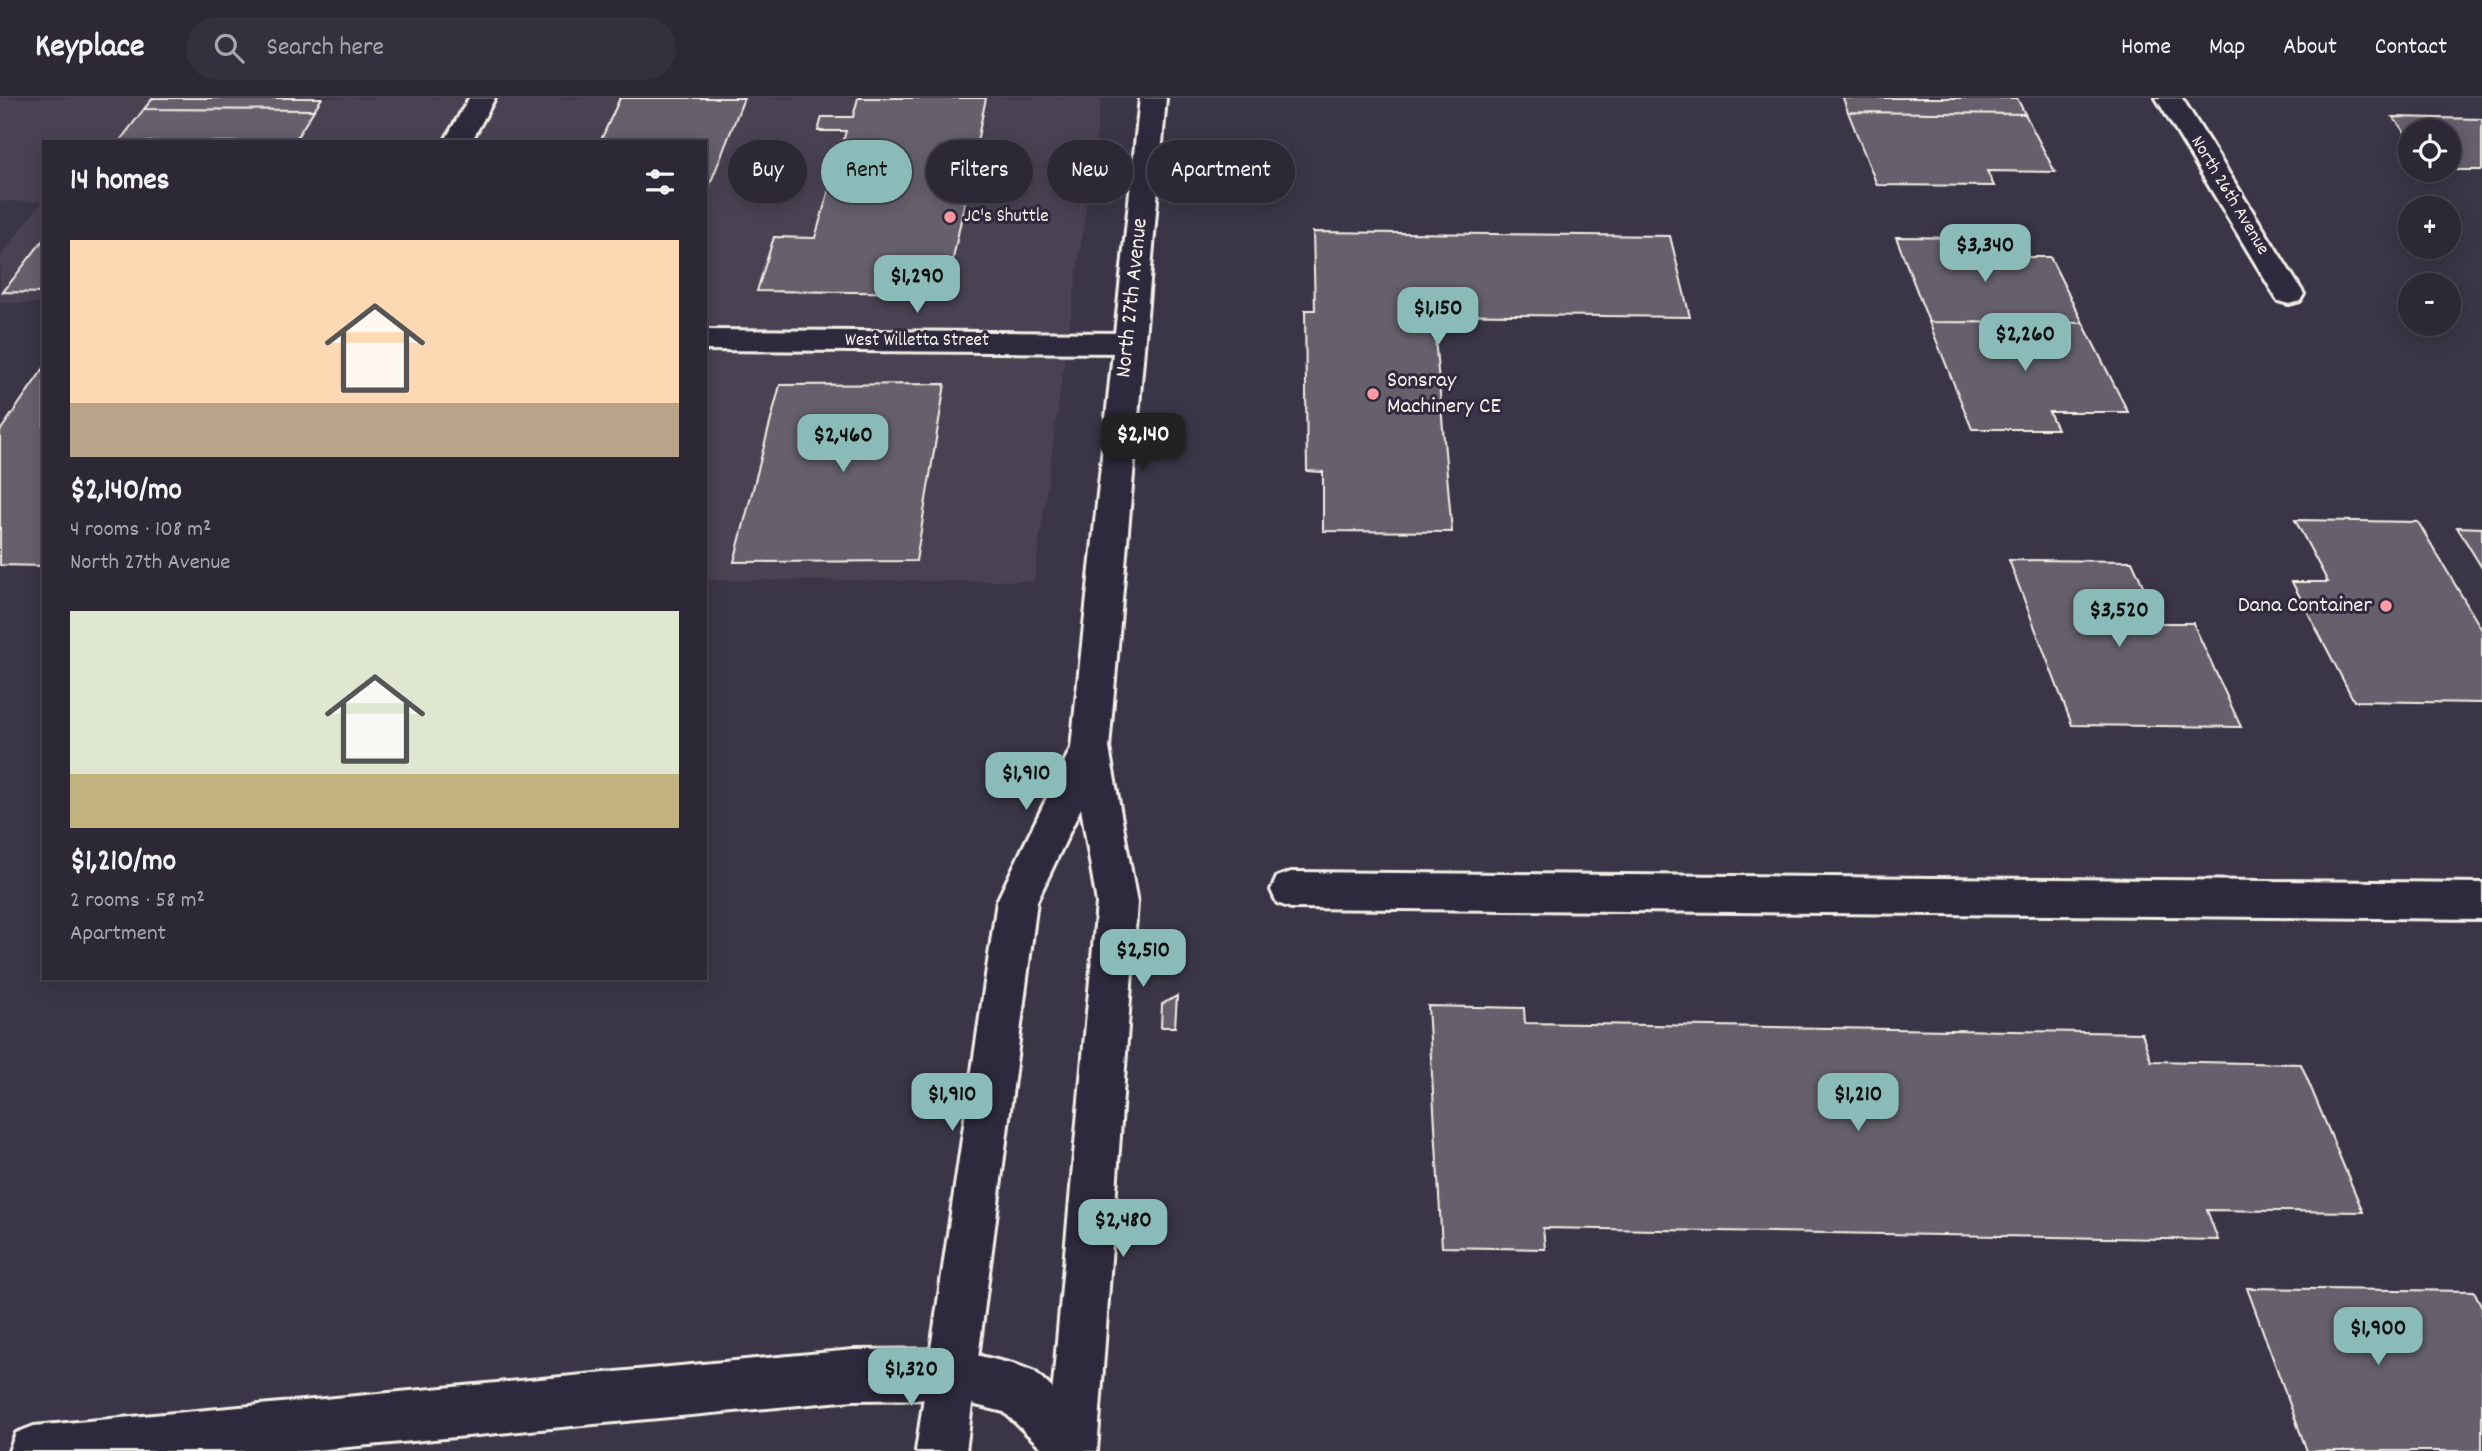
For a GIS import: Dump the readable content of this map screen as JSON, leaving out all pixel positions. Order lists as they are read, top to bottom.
{
  "streets": {
    "main road": ["North 26th Avenue", "North 27th Avenue", "West Willetta Street"]
  },
  "crossings": [
    ["North 27th Avenue", "West Willetta Street"]
  ],
  "places": ["JC's Shuttle", "Sonsray Machinery CE", "Dana Container"],
  "page": {
    "header": "Keyplace",
    "search": "Search here",
    "nav": [
      "Home",
      "Map",
      "About",
      "Contact"
    ],
    "map_buttons": ["+", "−"],
    "chip": [
      "Buy",
      "Rent",
      "Filters",
      "New",
      "Apartment"
    ],
    "heading": "14 homes",
    "price": [
      "$3,340",
      "$1,290",
      "$1,150",
      "$2,260",
      "$2,140",
      "$2,460",
      "$3,520",
      "$1,910",
      "$2,510",
      "$1,910",
      "$1,210",
      "$2,480",
      "$1,900",
      "$1,320"
    ],
    "list": [
      {
        "name": "$2,140/mo",
        "note": "4 rooms · 108 m² · North 27th Avenue"
      },
      {
        "name": "$1,210/mo",
        "note": "2 rooms · 58 m² · Apartment"
      }
    ]
  }
}
